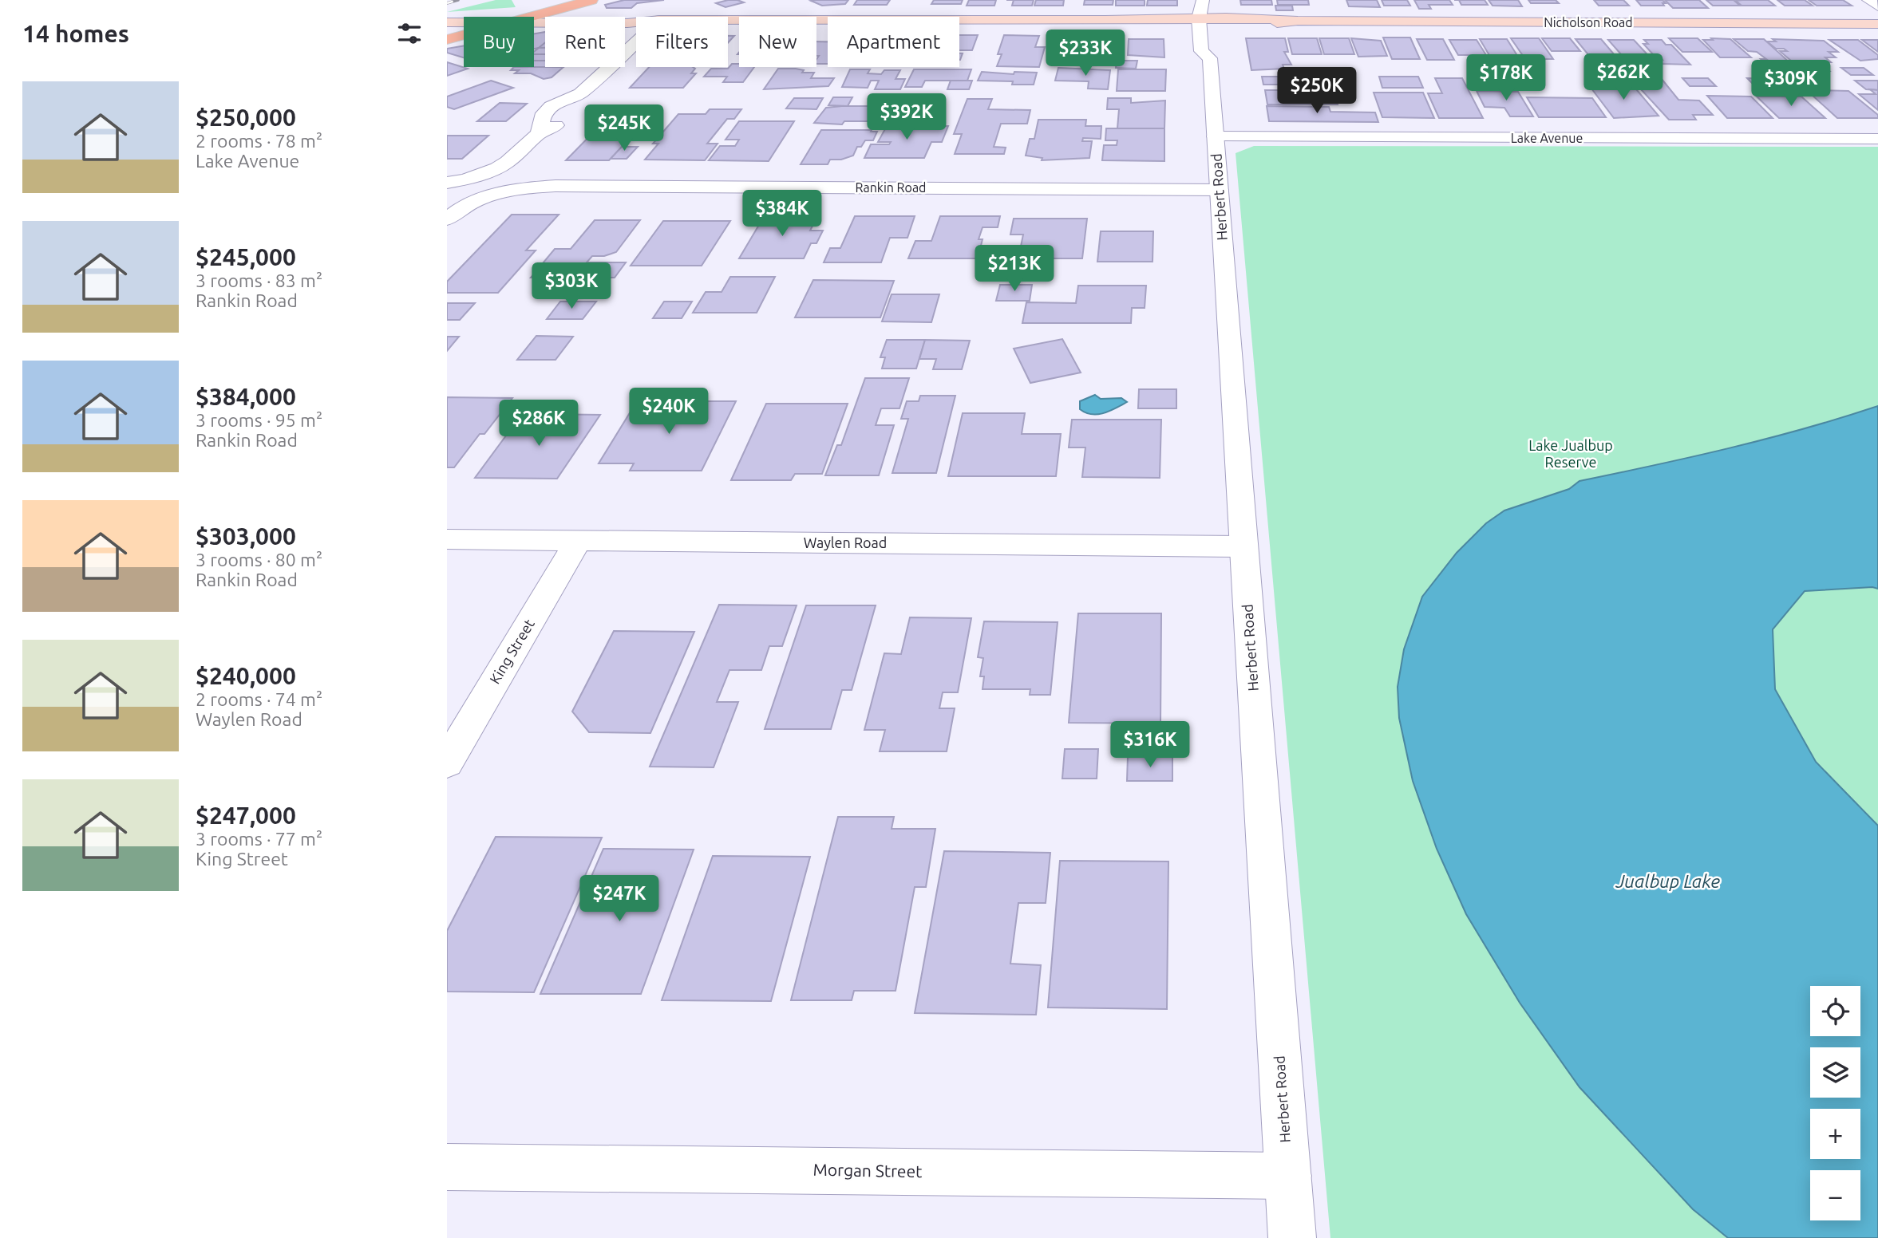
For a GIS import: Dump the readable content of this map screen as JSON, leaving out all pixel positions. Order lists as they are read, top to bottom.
{
  "streets": {
    "main road": ["Nicholson Road"],
    "street": [
      "Lake Avenue",
      "Rankin Road",
      "Herbert Road",
      "Waylen Road",
      "King Street",
      "Morgan Street"
    ]
  },
  "crossings": [
    ["Nicholson Road", "Herbert Road"],
    ["Lake Avenue", "Herbert Road"],
    ["Rankin Road", "Herbert Road"],
    ["Herbert Road", "Waylen Road"],
    ["Herbert Road", "Morgan Street"],
    ["Waylen Road", "King Street"]
  ],
  "water": ["Jualbup Lake"],
  "parks": ["Lake Jualbup Reserve"],
  "page": {
    "heading": "14 homes",
    "chip": [
      "Buy",
      "Rent",
      "Filters",
      "New",
      "Apartment"
    ],
    "price": [
      "$233K",
      "$262K",
      "$178K",
      "$309K",
      "$250K",
      "$392K",
      "$245K",
      "$384K",
      "$213K",
      "$303K",
      "$240K",
      "$286K",
      "$316K",
      "$247K"
    ],
    "list": [
      {
        "name": "$250,000",
        "note": "2 rooms · 78 m² · Lake Avenue"
      },
      {
        "name": "$245,000",
        "note": "3 rooms · 83 m² · Rankin Road"
      },
      {
        "name": "$384,000",
        "note": "3 rooms · 95 m² · Rankin Road"
      },
      {
        "name": "$303,000",
        "note": "3 rooms · 80 m² · Rankin Road"
      },
      {
        "name": "$240,000",
        "note": "2 rooms · 74 m² · Waylen Road"
      },
      {
        "name": "$247,000",
        "note": "3 rooms · 77 m² · King Street"
      }
    ],
    "map_buttons": ["+", "−"]
  }
}
